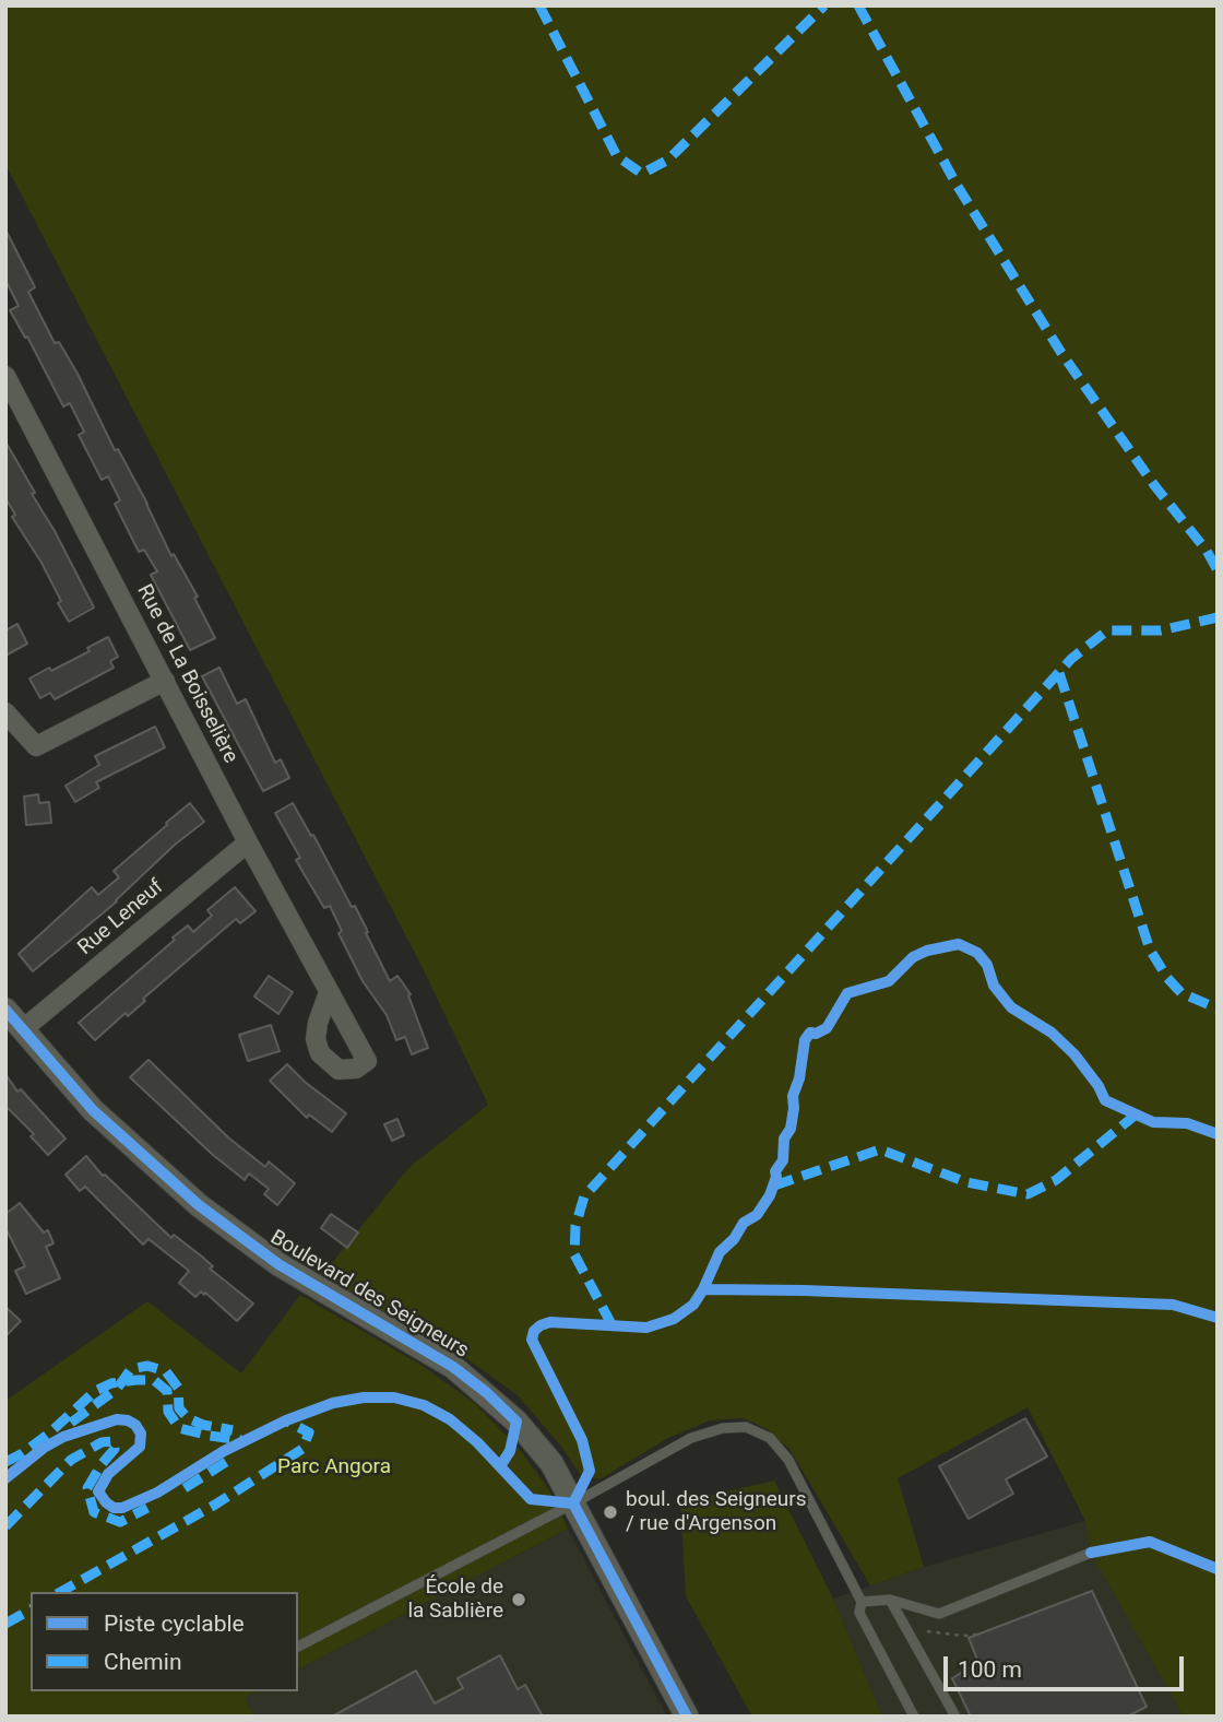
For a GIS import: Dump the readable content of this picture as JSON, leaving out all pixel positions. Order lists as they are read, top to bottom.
{
  "streets": {
    "street": ["Rue de La Boisselière", "Rue Leneuf", "Boulevard des Seigneurs"]
  },
  "crossings": [
    ["Rue de La Boisselière", "Rue Leneuf"],
    ["Rue Leneuf", "Boulevard des Seigneurs"]
  ],
  "parks": ["Parc Angora"],
  "places": ["boul. des Seigneurs / rue d'Argenson", "École de la Sablière"],
  "legend": ["Piste cyclable", "Chemin"],
  "scale_bar": "100 m"
}
